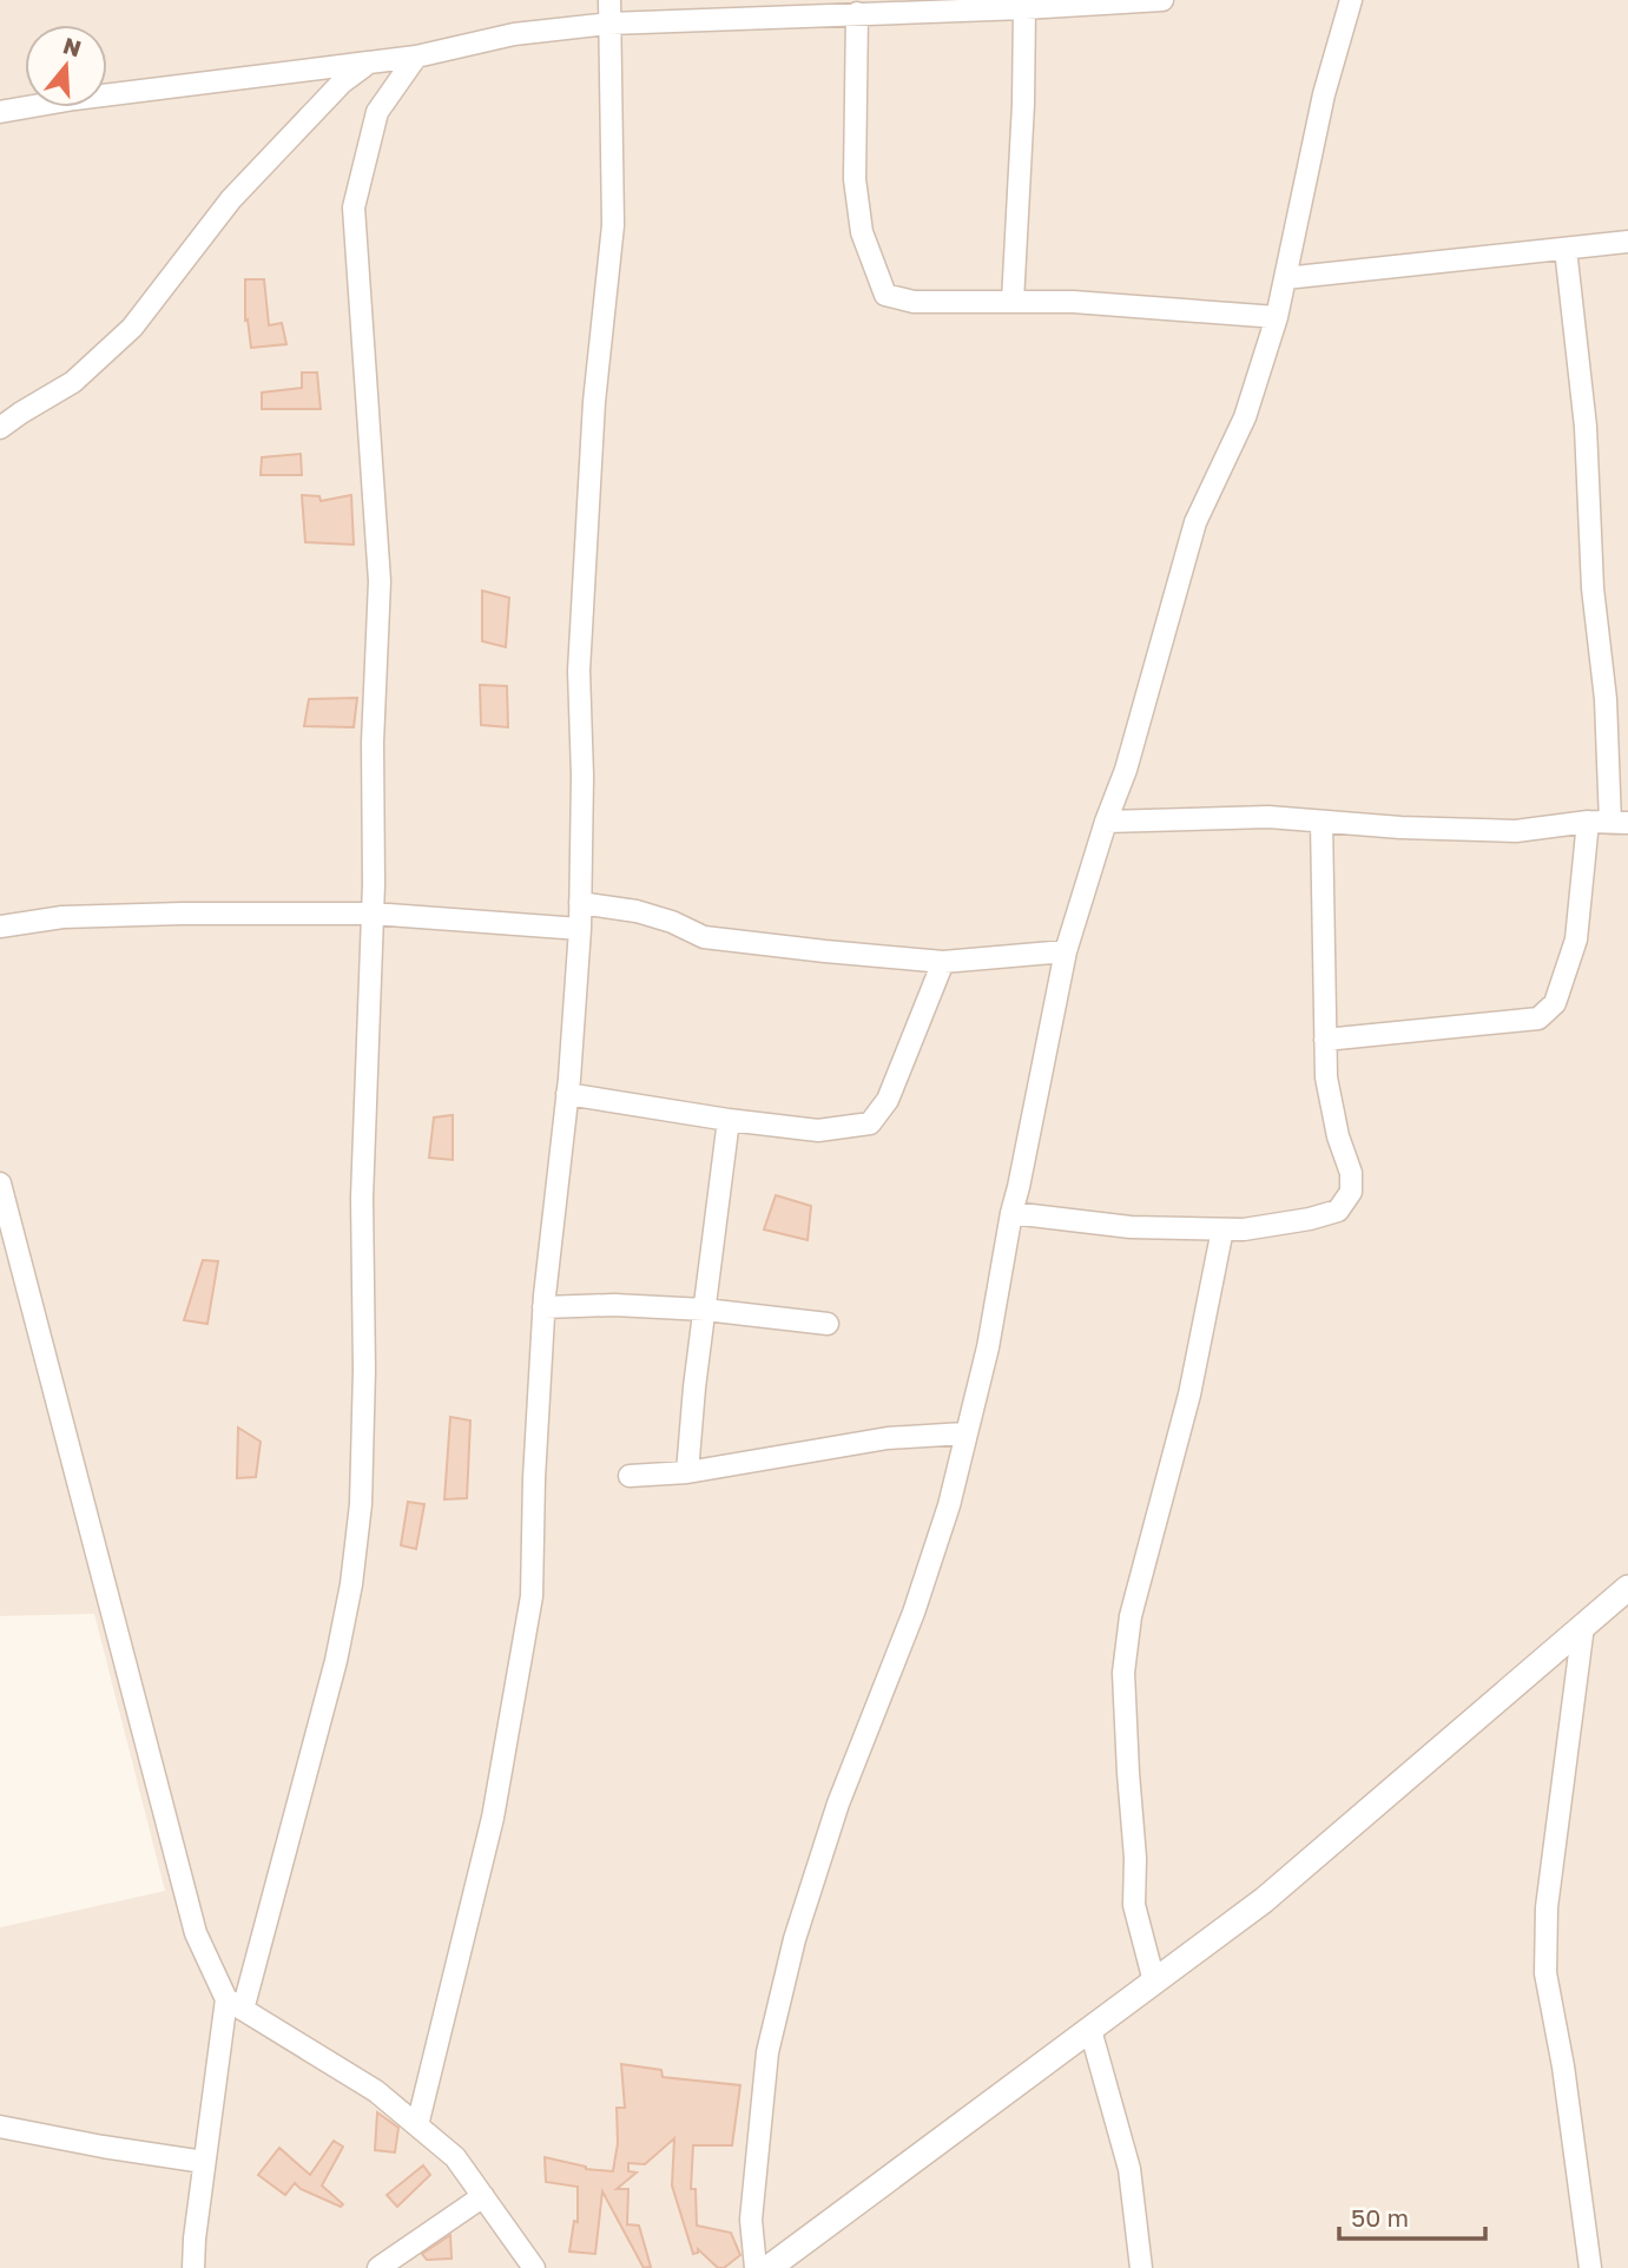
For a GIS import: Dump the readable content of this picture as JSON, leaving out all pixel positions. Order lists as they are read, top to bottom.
{
  "scale_bar": "50 m",
  "north": "top"
}
